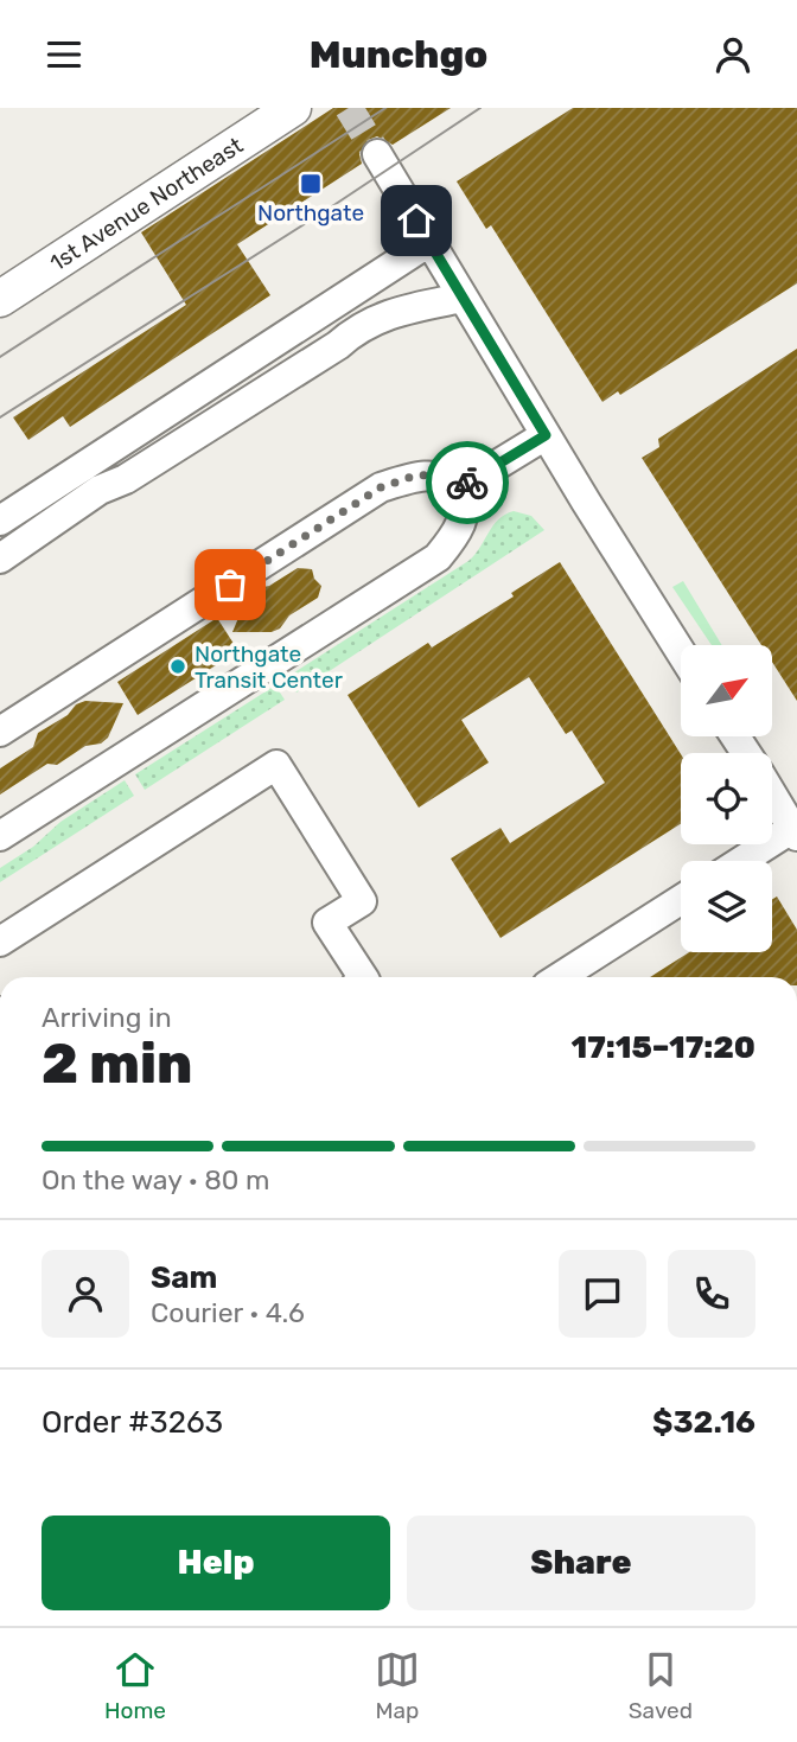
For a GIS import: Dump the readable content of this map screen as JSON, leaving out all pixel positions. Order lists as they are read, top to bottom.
{
  "streets": {
    "main road": ["1st Avenue Northeast"]
  },
  "places": {
    "transit": ["Northgate"],
    "other": ["Northgate Transit Center"]
  },
  "north": "top right",
  "page": {
    "header": "Munchgo",
    "heading": ["2 min", "Arriving in", "17:15–17:20"],
    "panel": [
      "Sam",
      "Courier · 4.6",
      "Order #3263",
      "$32.16"
    ],
    "bar": "On the way · 80 m",
    "buttons": ["Help", "Share"],
    "tabs": ["Home", "Map", "Saved"]
  }
}
